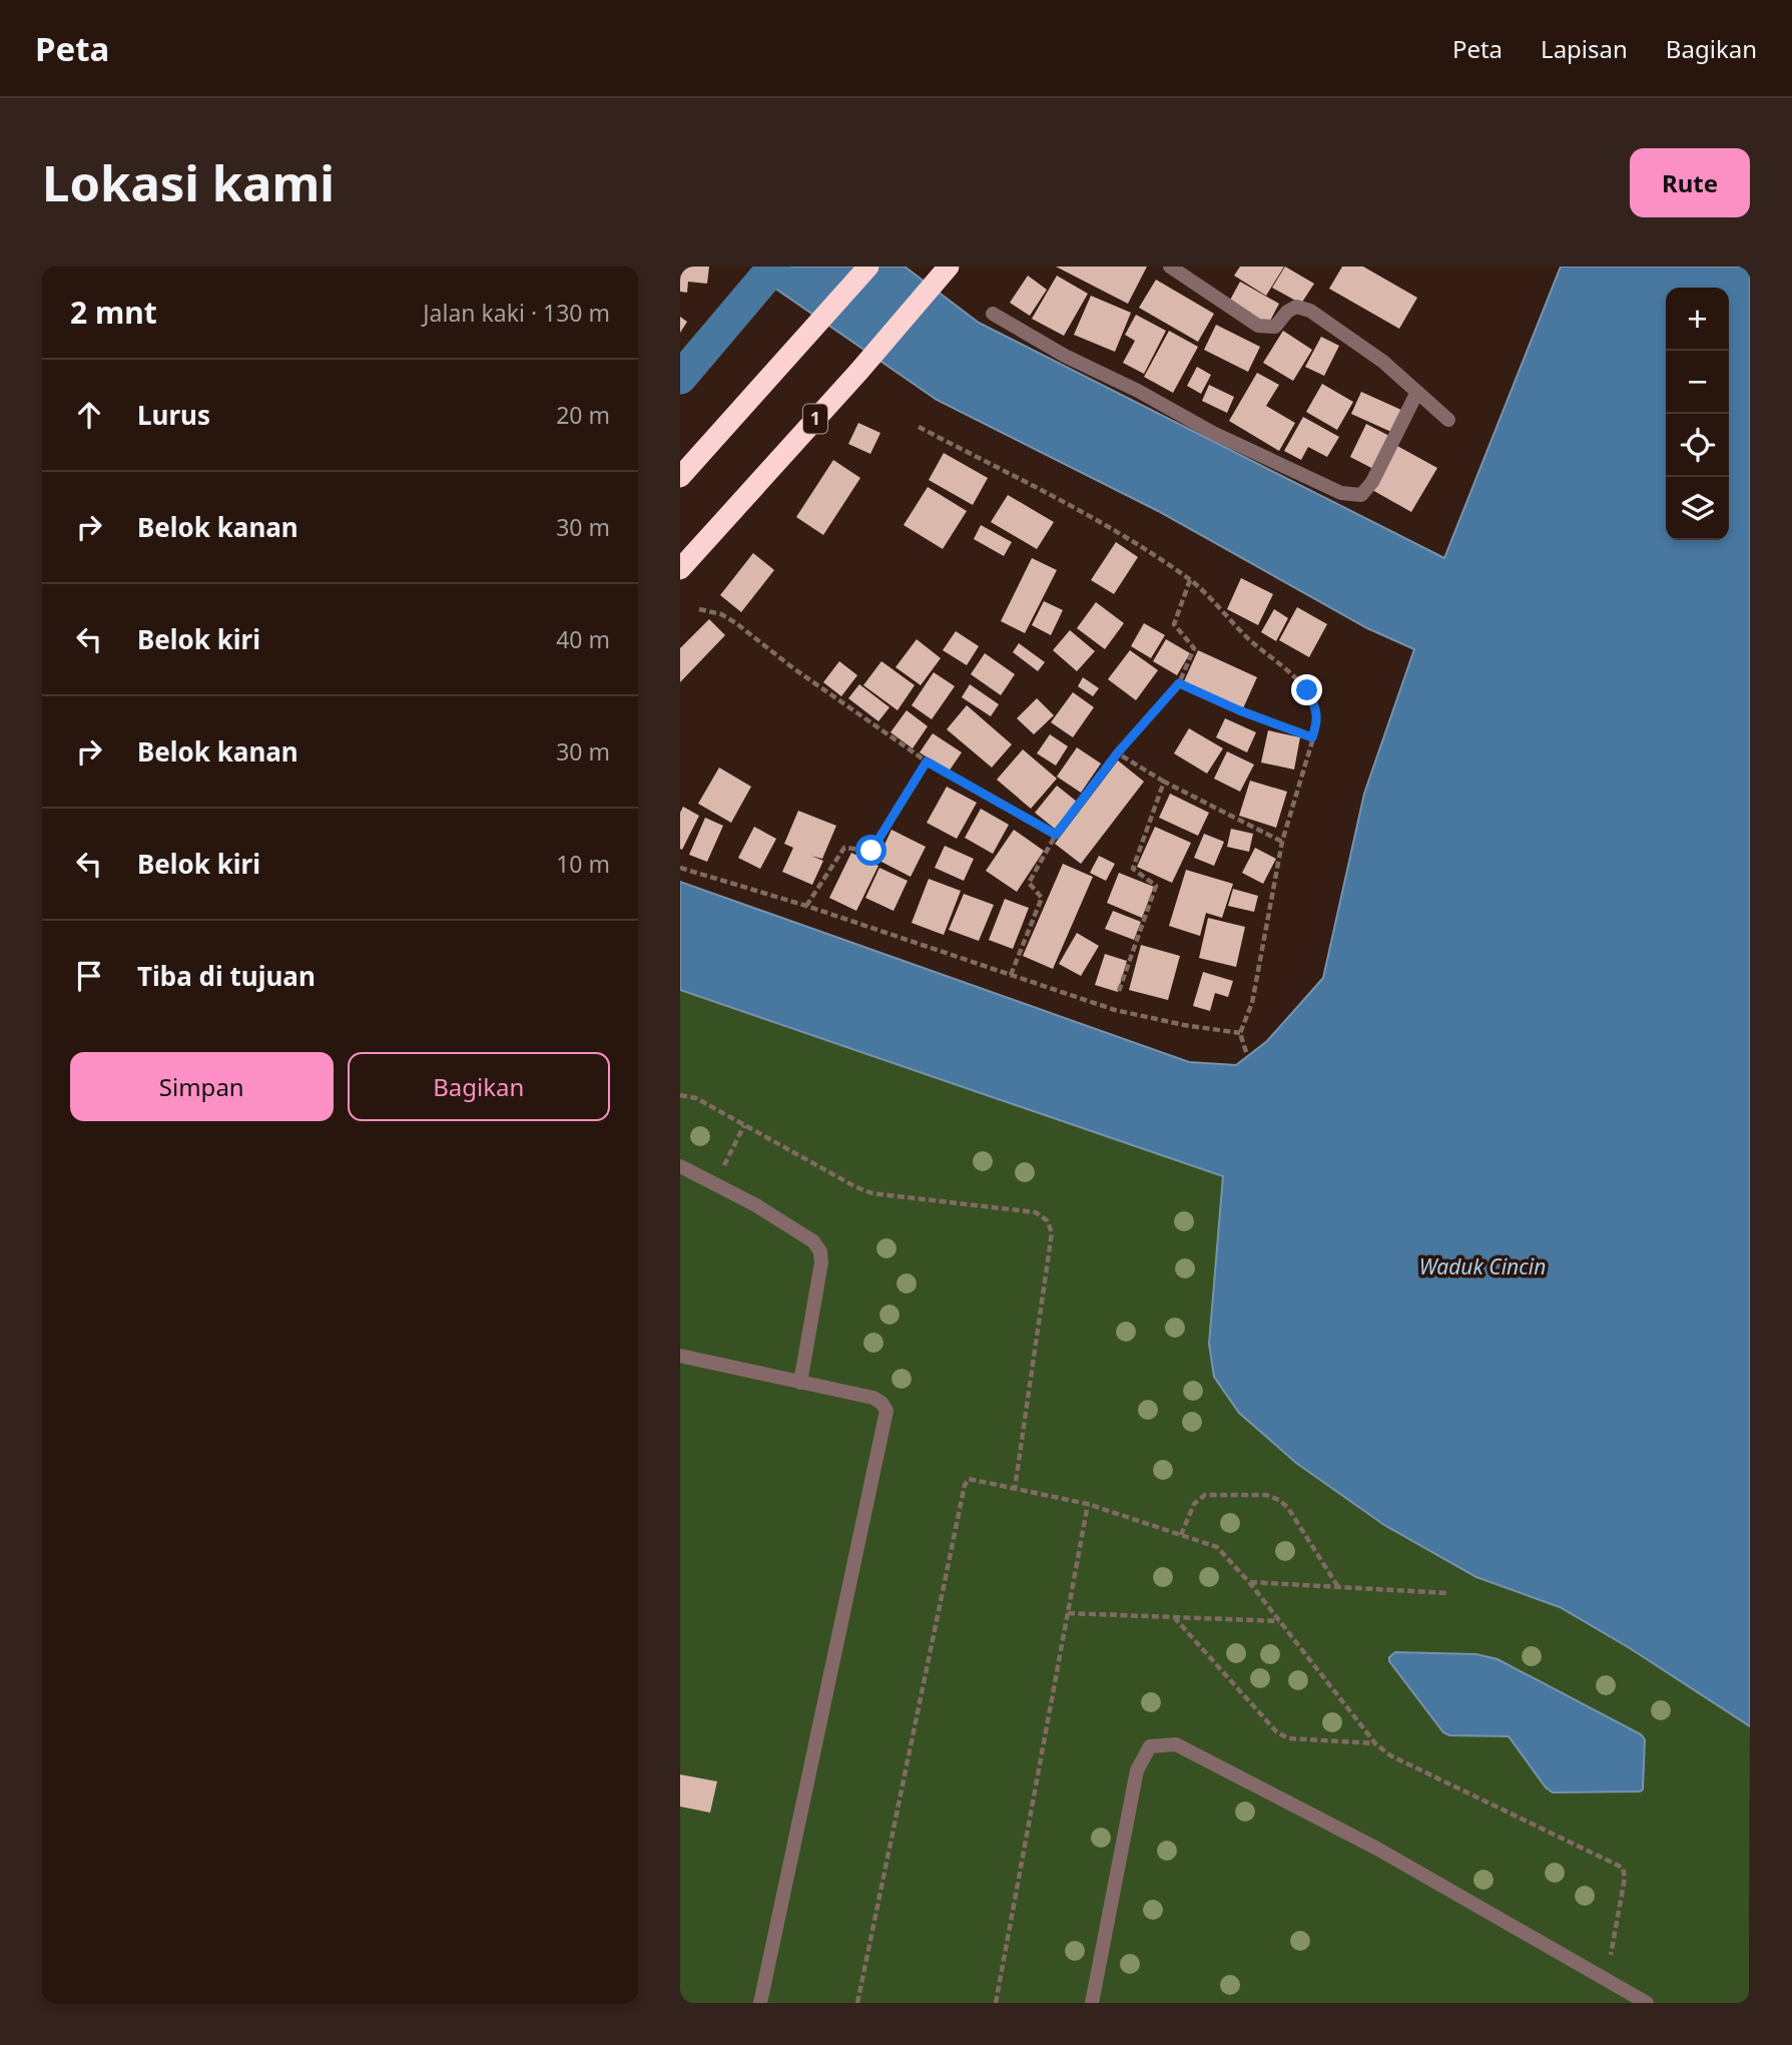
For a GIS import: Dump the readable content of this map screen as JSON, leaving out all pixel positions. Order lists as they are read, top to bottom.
{
  "streets": {
    "highway": ["1"]
  },
  "water": ["Waduk Cincin"],
  "page": {
    "header": "Peta",
    "nav": ["Peta", "Lapisan", "Bagikan"],
    "buttons": [
      "Rute",
      ["Simpan", "Bagikan"]
    ],
    "title": "Lokasi kami",
    "heading": ["2 mnt", "Jalan kaki · 130 m"],
    "map_buttons": ["+", "−"],
    "list": [
      ["Lurus", "20 m"],
      ["Belok kanan", "30 m"],
      ["Belok kiri", "40 m"],
      ["Belok kanan", "30 m"],
      ["Belok kiri", "10 m"],
      "Tiba di tujuan"
    ]
  }
}
